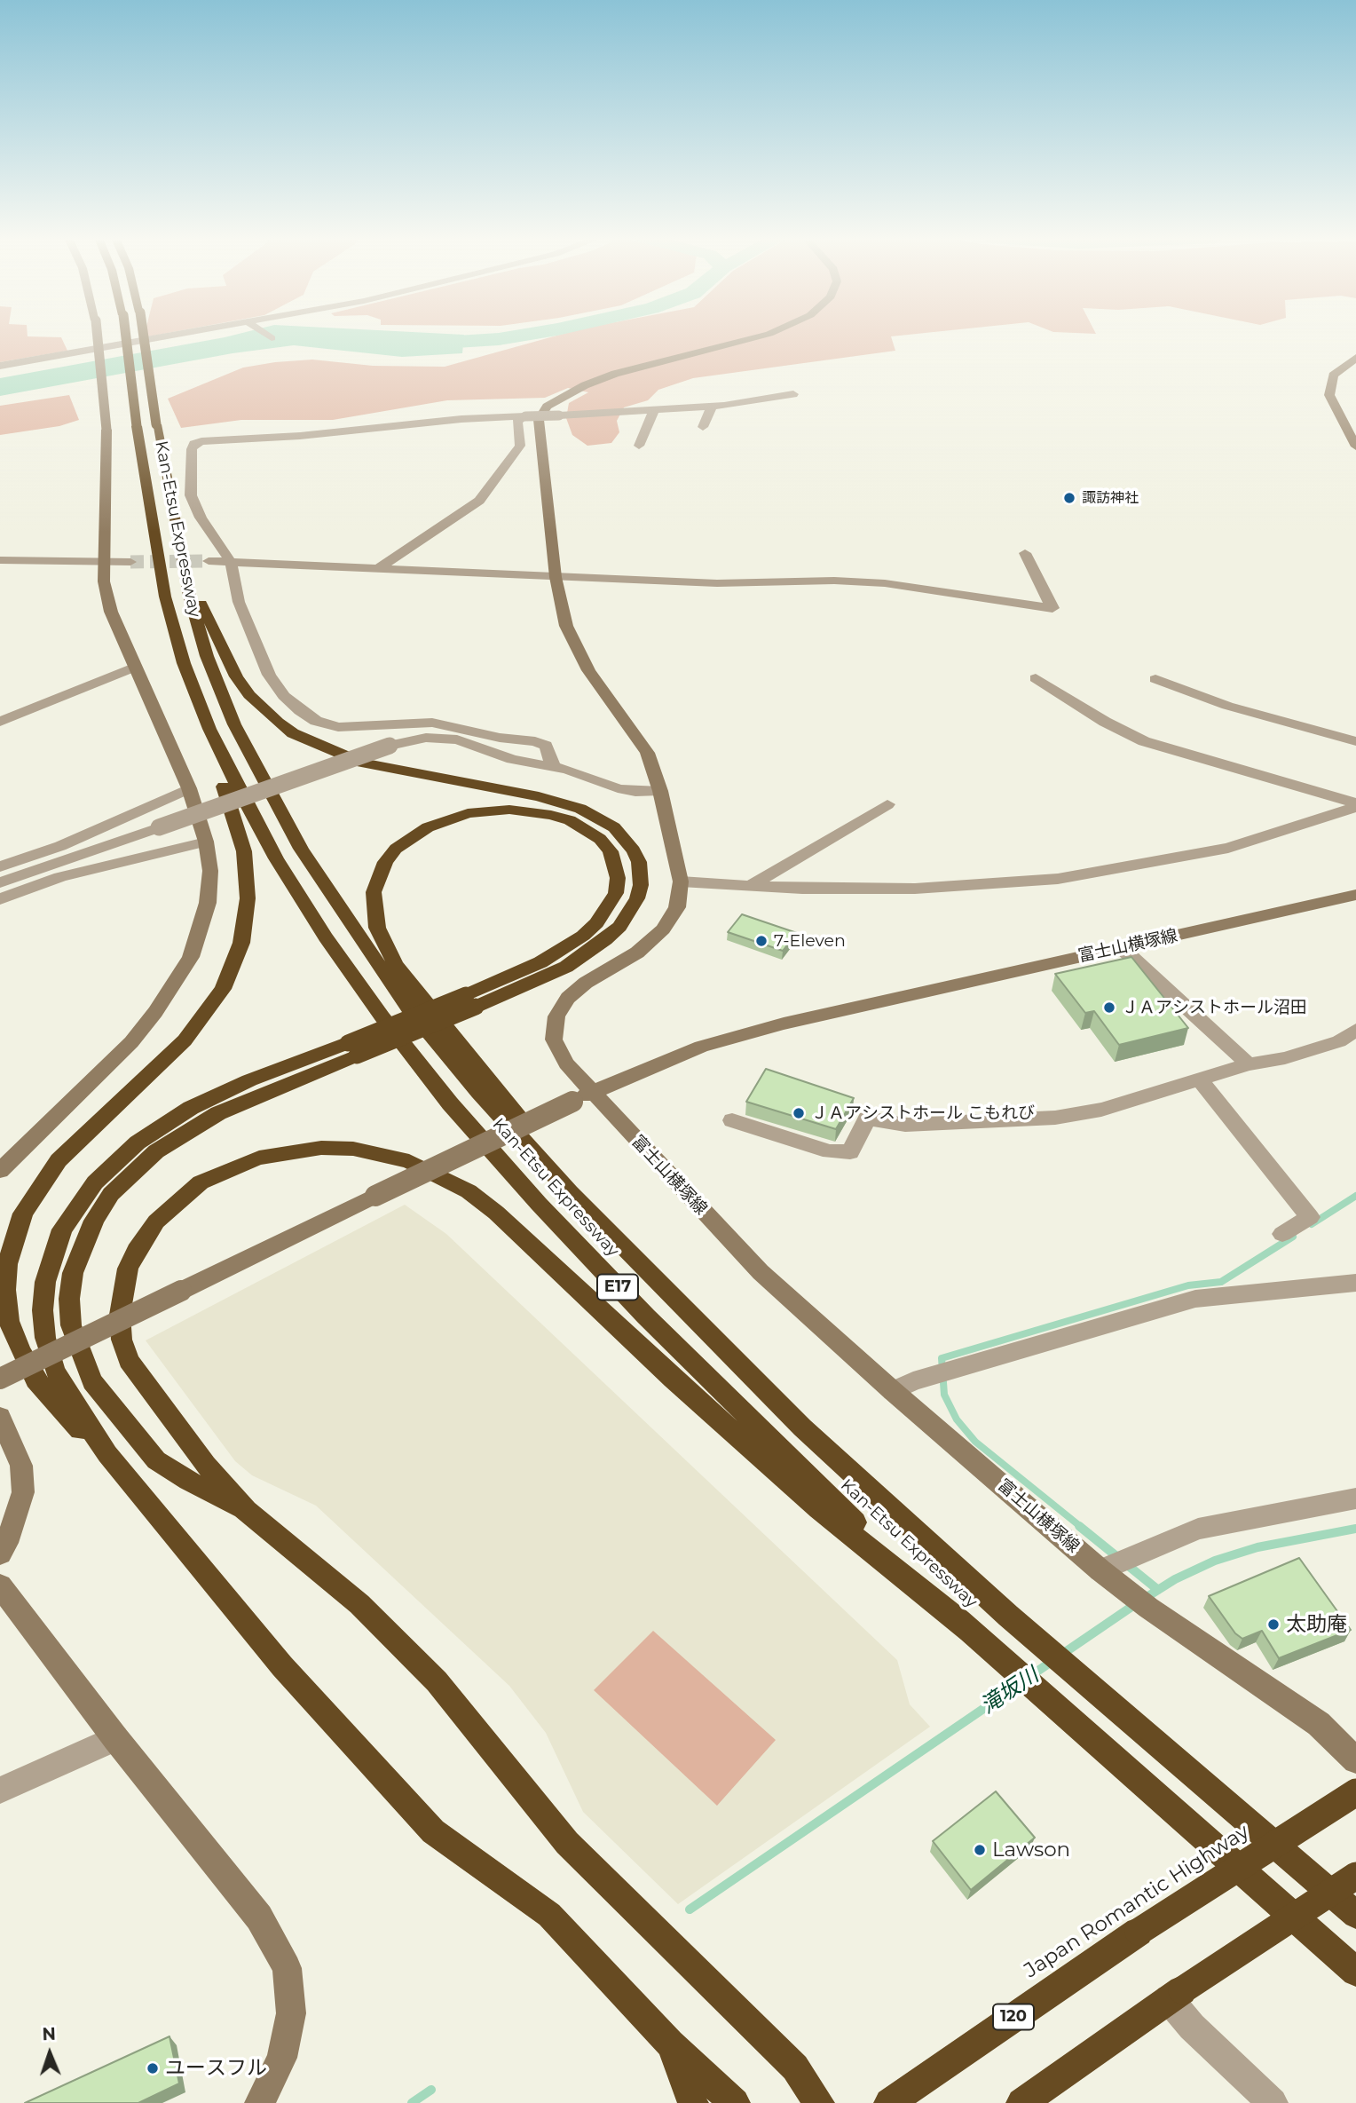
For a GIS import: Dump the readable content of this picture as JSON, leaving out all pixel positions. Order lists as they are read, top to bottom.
{
  "streets": {
    "highway": [
      "Kan-Etsu Expressway",
      "E17",
      "Japan Romantic Highway",
      "120"
    ],
    "street": ["富士山横塚線"]
  },
  "water": ["滝坂川"],
  "places": [
    "諏訪神社",
    "7-Eleven",
    "ＪＡアシストホール沼田",
    "ＪＡアシストホール こもれび",
    "太助庵",
    "Lawson",
    "ユースフル"
  ],
  "north": "top"
}
